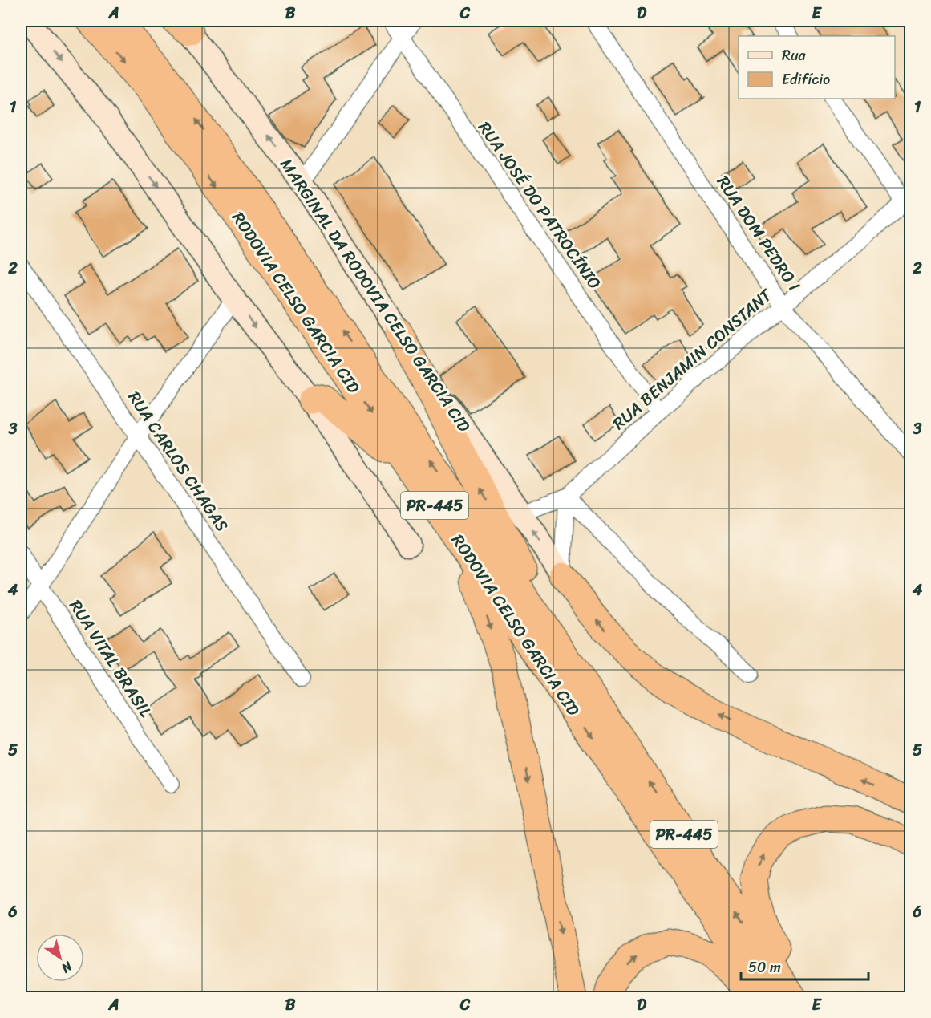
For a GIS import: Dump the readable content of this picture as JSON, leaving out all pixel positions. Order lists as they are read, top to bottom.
{
  "streets": {
    "highway": ["RODOVIA CELSO GARCIA CID", "PR-445"],
    "street": [
      "RUA JOSÉ DO PATROCÍNIO",
      "RUA DOM PEDRO I",
      "MARGINAL DA RODOVIA CELSO GARCIA CID",
      "RUA BENJAMIN CONSTANT",
      "RUA CARLOS CHAGAS",
      "RUA VITAL BRASIL"
    ]
  },
  "crossings": [
    ["RUA JOSÉ DO PATROCÍNIO", "RUA BENJAMIN CONSTANT"],
    ["RUA DOM PEDRO I", "RUA BENJAMIN CONSTANT"],
    ["MARGINAL DA RODOVIA CELSO GARCIA CID", "RUA BENJAMIN CONSTANT"]
  ],
  "legend": ["Rua", "Edifício"],
  "scale_bar": "50 m",
  "north": "bottom right",
  "grid": {
    "columns": [
      "A",
      "B",
      "C",
      "D",
      "E"
    ],
    "rows": [
      "1",
      "2",
      "3",
      "4",
      "5",
      "6"
    ]
  }
}
